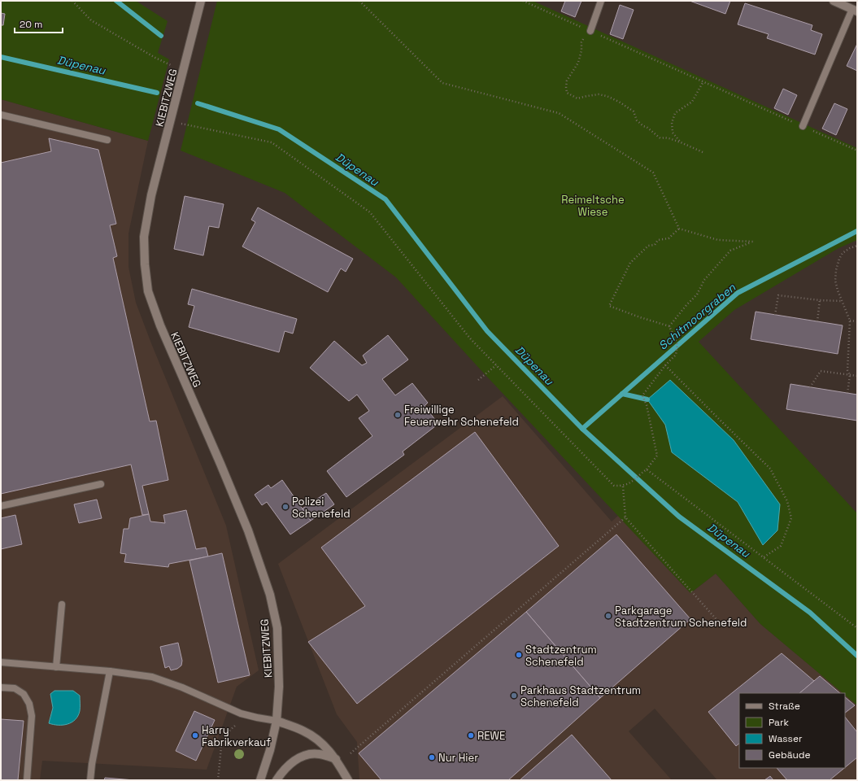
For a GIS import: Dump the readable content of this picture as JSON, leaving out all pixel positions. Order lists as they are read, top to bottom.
{
  "streets": {
    "street": ["KIEBITZWEG"]
  },
  "water": ["Düpenau", "Schitmoorgraben"],
  "parks": ["Reimeltsche Wiese"],
  "places": [
    "Freiwillige Feuerwehr Schenefeld",
    "Polizei Schenefeld",
    "Parkgarage Stadtzentrum Schenefeld",
    "Stadtzentrum Schenefeld",
    "Parkhaus Stadtzentrum Schenefeld",
    "Harry Fabrikverkauf",
    "REWE",
    "Nur Hier"
  ],
  "legend": [
    "Straße",
    "Park",
    "Wasser",
    "Gebäude"
  ],
  "scale_bar": "20 m"
}
